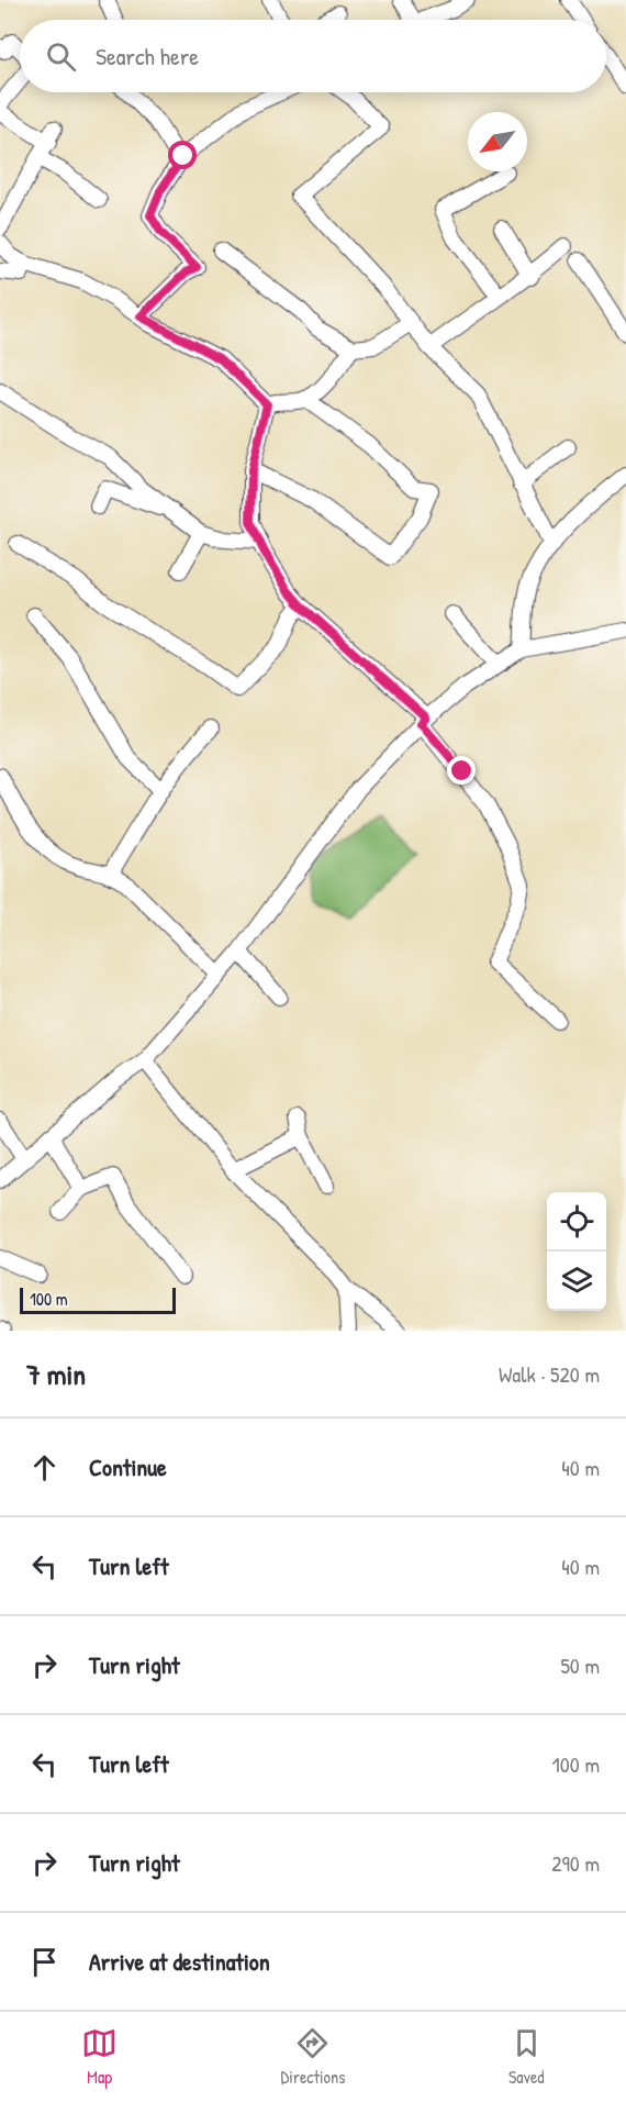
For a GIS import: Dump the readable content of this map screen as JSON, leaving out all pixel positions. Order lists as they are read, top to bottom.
{
  "scale_bar": "100 m",
  "north": "bottom left",
  "page": {
    "search": "Search here",
    "scale": "100 m",
    "heading": ["7 min", "Walk · 520 m"],
    "list": [
      ["Continue", "40 m"],
      ["Turn left", "40 m"],
      ["Turn right", "50 m"],
      ["Turn left", "100 m"],
      ["Turn right", "290 m"],
      "Arrive at destination"
    ],
    "nav": ["Map", "Directions", "Saved"]
  }
}
